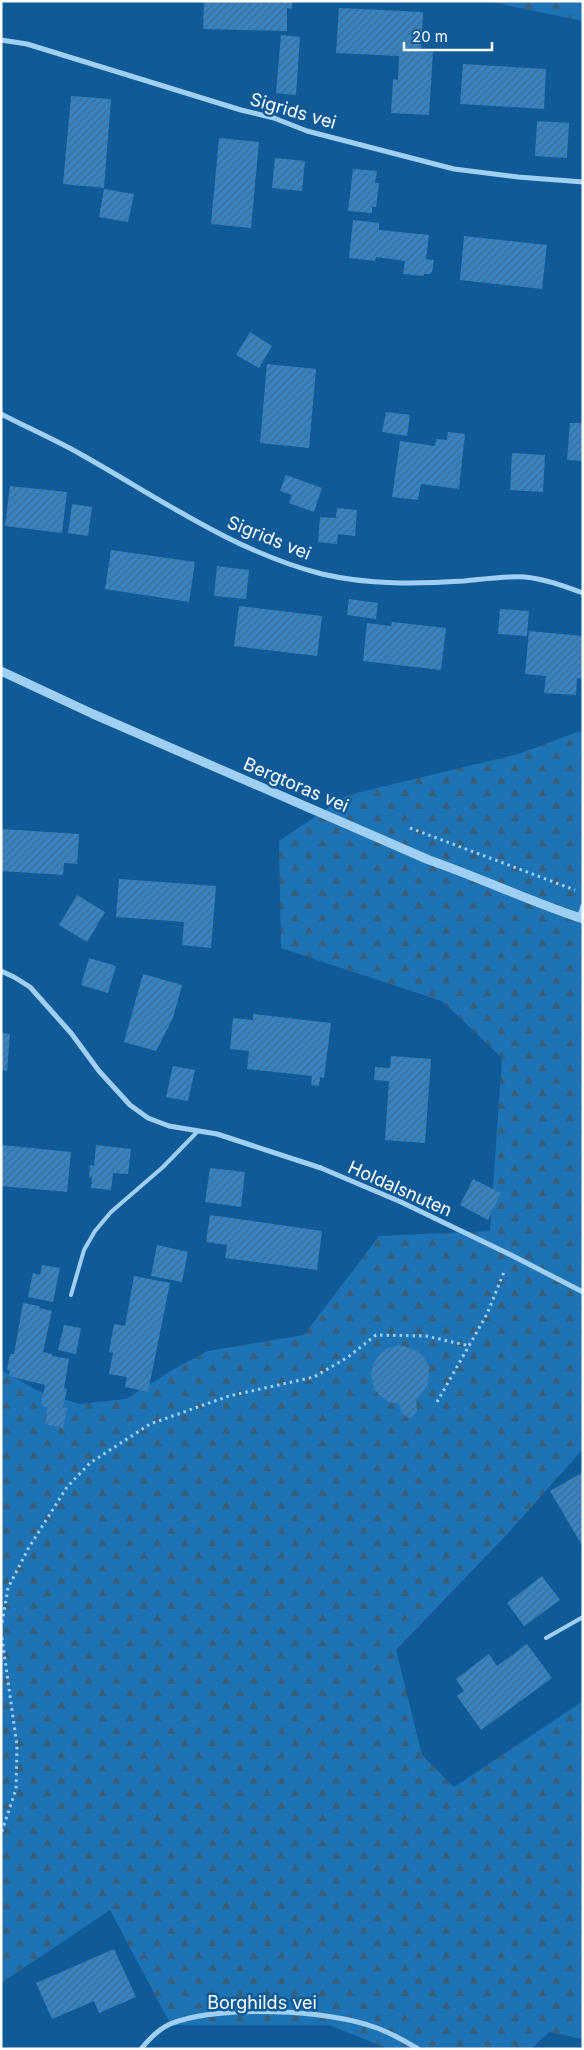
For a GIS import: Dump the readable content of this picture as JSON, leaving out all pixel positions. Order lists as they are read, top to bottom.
{
  "streets": {
    "street": [
      "Sigrids vei",
      "Bergtoras vei",
      "Holdalsnuten",
      "Borghilds vei"
    ]
  },
  "scale_bar": "20 m"
}
